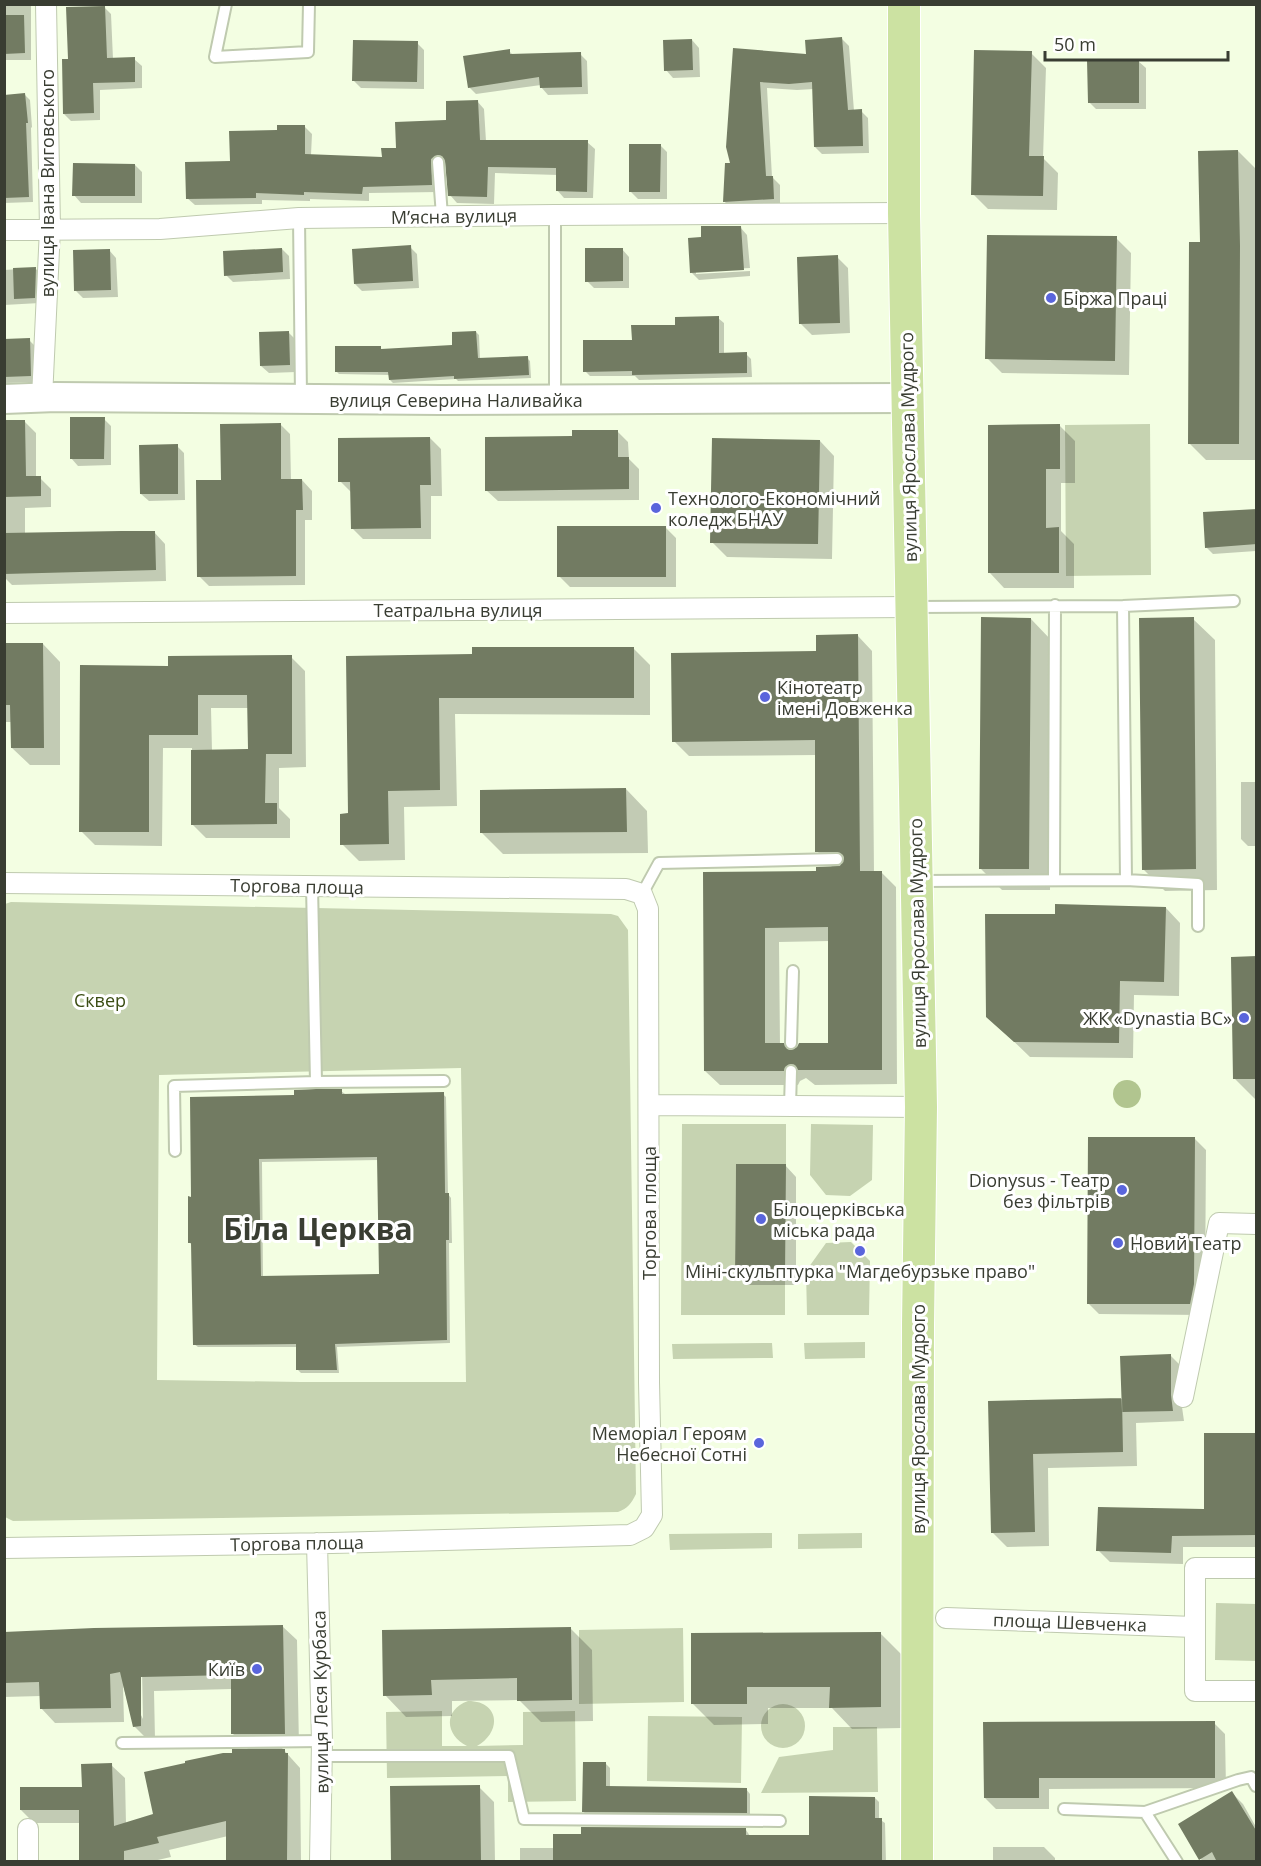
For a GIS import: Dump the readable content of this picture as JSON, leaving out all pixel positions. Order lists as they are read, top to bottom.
{
  "streets": {
    "main road": ["вулиця Ярослава Мудрого"],
    "street": [
      "вулиця Івана Виговського",
      "Мʼясна вулиця",
      "вулиця Северина Наливайка",
      "Театральна вулиця",
      "Торгова площа",
      "площа Шевченка",
      "вулиця Леся Курбаса"
    ]
  },
  "crossings": [
    ["вулиця Івана Виговського", "Мʼясна вулиця"],
    ["вулиця Івана Виговського", "вулиця Северина Наливайка"],
    ["Мʼясна вулиця", "вулиця Ярослава Мудрого"],
    ["вулиця Северина Наливайка", "вулиця Ярослава Мудрого"],
    ["вулиця Ярослава Мудрого", "Театральна вулиця"],
    ["Торгова площа", "вулиця Леся Курбаса"]
  ],
  "districts": ["Біла Церква"],
  "parks": ["Сквер"],
  "places": [
    "Біржа Праці",
    "Технолого-Економічний коледж БНАУ",
    "Кінотеатр імені Довженка",
    "ЖК «Dynastia BC»",
    "Dionysus - Театр без фільтрів",
    "Білоцерківська міська рада",
    "Новий Театр",
    "Міні-скульптурка \"Магдебурзьке право\"",
    "Меморіал Героям Небесної Сотні",
    "Київ"
  ],
  "scale_bar": "50 m"
}
